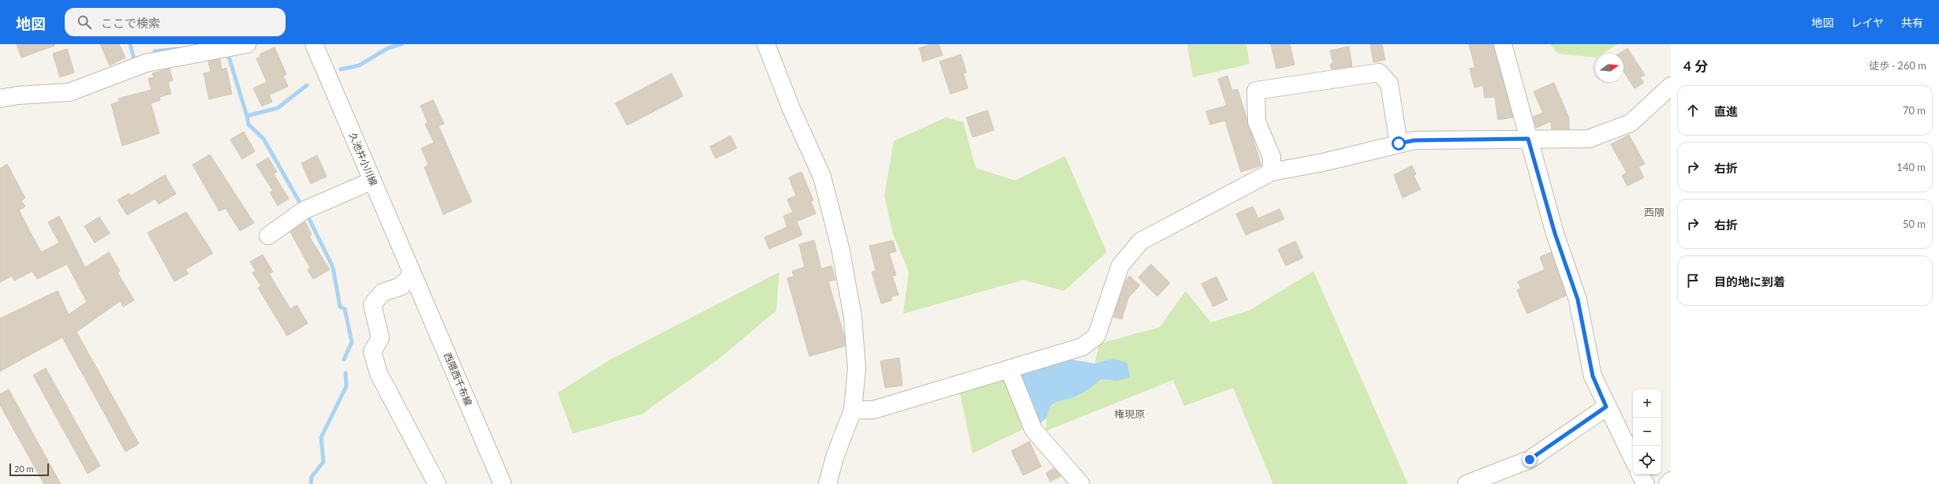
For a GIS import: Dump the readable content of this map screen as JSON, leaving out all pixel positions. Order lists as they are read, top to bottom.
{
  "streets": {
    "street": ["久池井小川線", "西隈西千布線"]
  },
  "crossings": [
    ["久池井小川線", "西隈西千布線"]
  ],
  "districts": ["西隈", "権現原"],
  "scale_bar": "20 m",
  "north": "right",
  "page": {
    "header": "地図",
    "search": "ここで検索",
    "nav": ["地図", "レイヤ", "共有"],
    "heading": ["4 分", "徒歩 · 260 m"],
    "list": [
      ["直進", "70 m"],
      ["右折", "140 m"],
      ["右折", "50 m"],
      "目的地に到着"
    ],
    "map_buttons": ["+", "−"],
    "scale": "20 m"
  }
}
